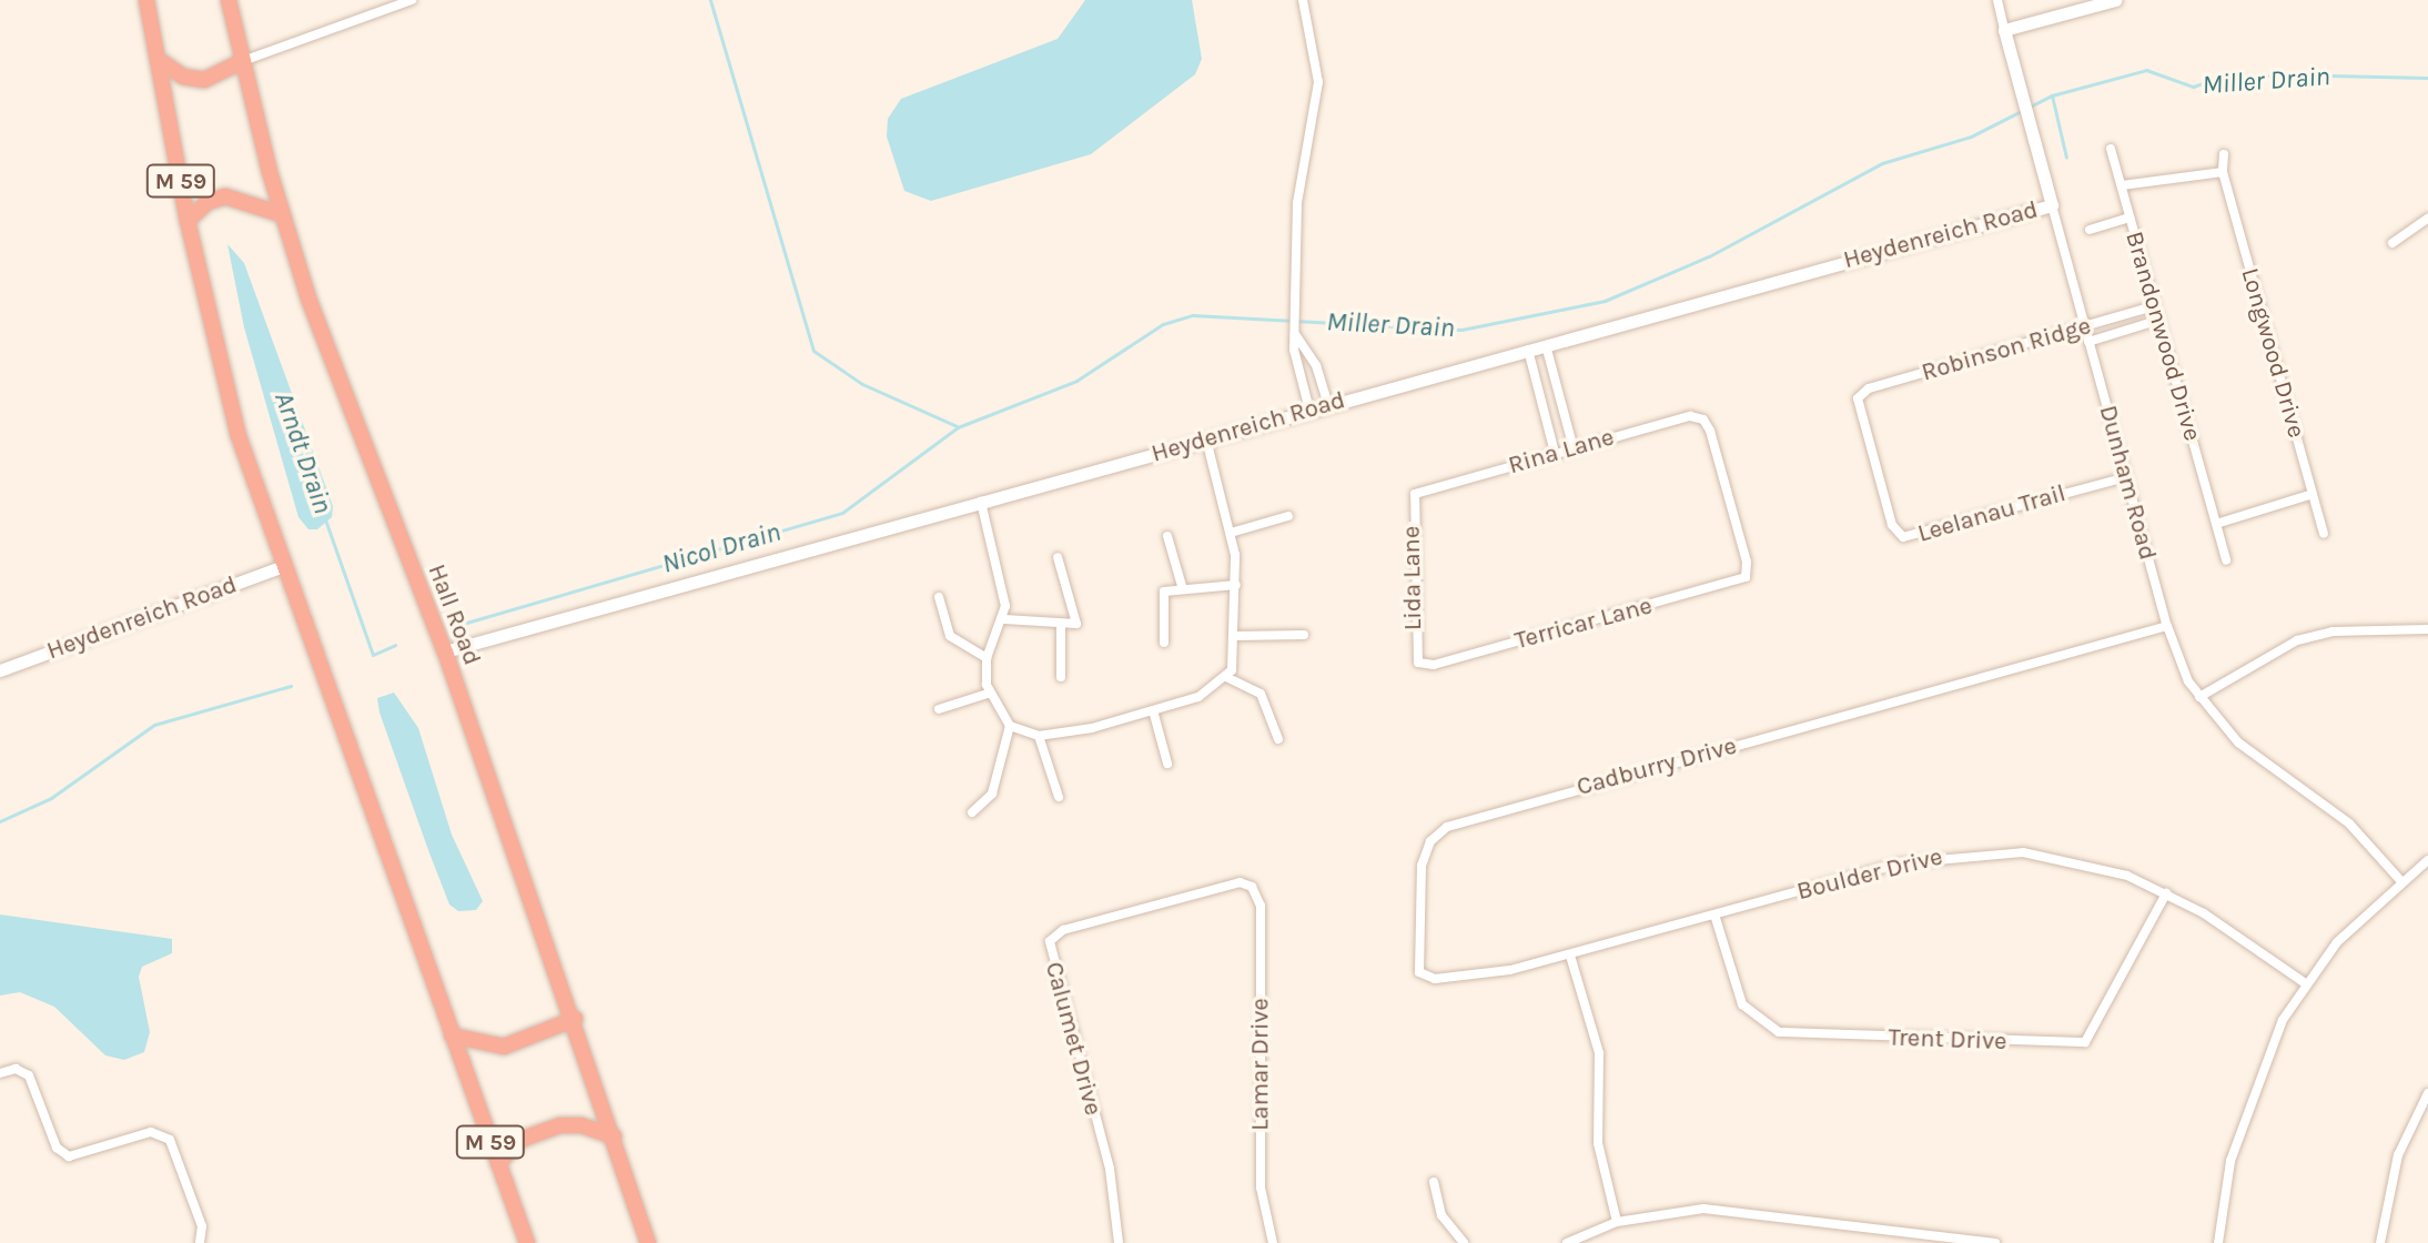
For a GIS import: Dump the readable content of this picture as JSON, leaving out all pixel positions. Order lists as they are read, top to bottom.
{
  "streets": {
    "highway": ["M 59", "Hall Road"],
    "street": [
      "Heydenreich Road",
      "Brandonwood Drive",
      "Robinson Ridge",
      "Longwood Drive",
      "Rina Lane",
      "Dunham Road",
      "Leelanau Trail",
      "Lida Lane",
      "Terricar Lane",
      "Cadburry Drive",
      "Boulder Drive",
      "Calumet Drive",
      "Trent Drive",
      "Lamar Drive"
    ]
  },
  "crossings": [
    ["M 59", "Heydenreich Road"],
    ["Heydenreich Road", "Dunham Road"],
    ["Heydenreich Road", "Hall Road"],
    ["Brandonwood Drive", "Robinson Ridge"],
    ["Robinson Ridge", "Dunham Road"],
    ["Robinson Ridge", "Leelanau Trail"],
    ["Rina Lane", "Lida Lane"],
    ["Rina Lane", "Terricar Lane"],
    ["Dunham Road", "Leelanau Trail"],
    ["Dunham Road", "Cadburry Drive"],
    ["Lida Lane", "Terricar Lane"],
    ["Cadburry Drive", "Boulder Drive"],
    ["Boulder Drive", "Trent Drive"],
    ["Calumet Drive", "Lamar Drive"]
  ],
  "water": ["Miller Drain", "Arndt Drain", "Nicol Drain"]
}
